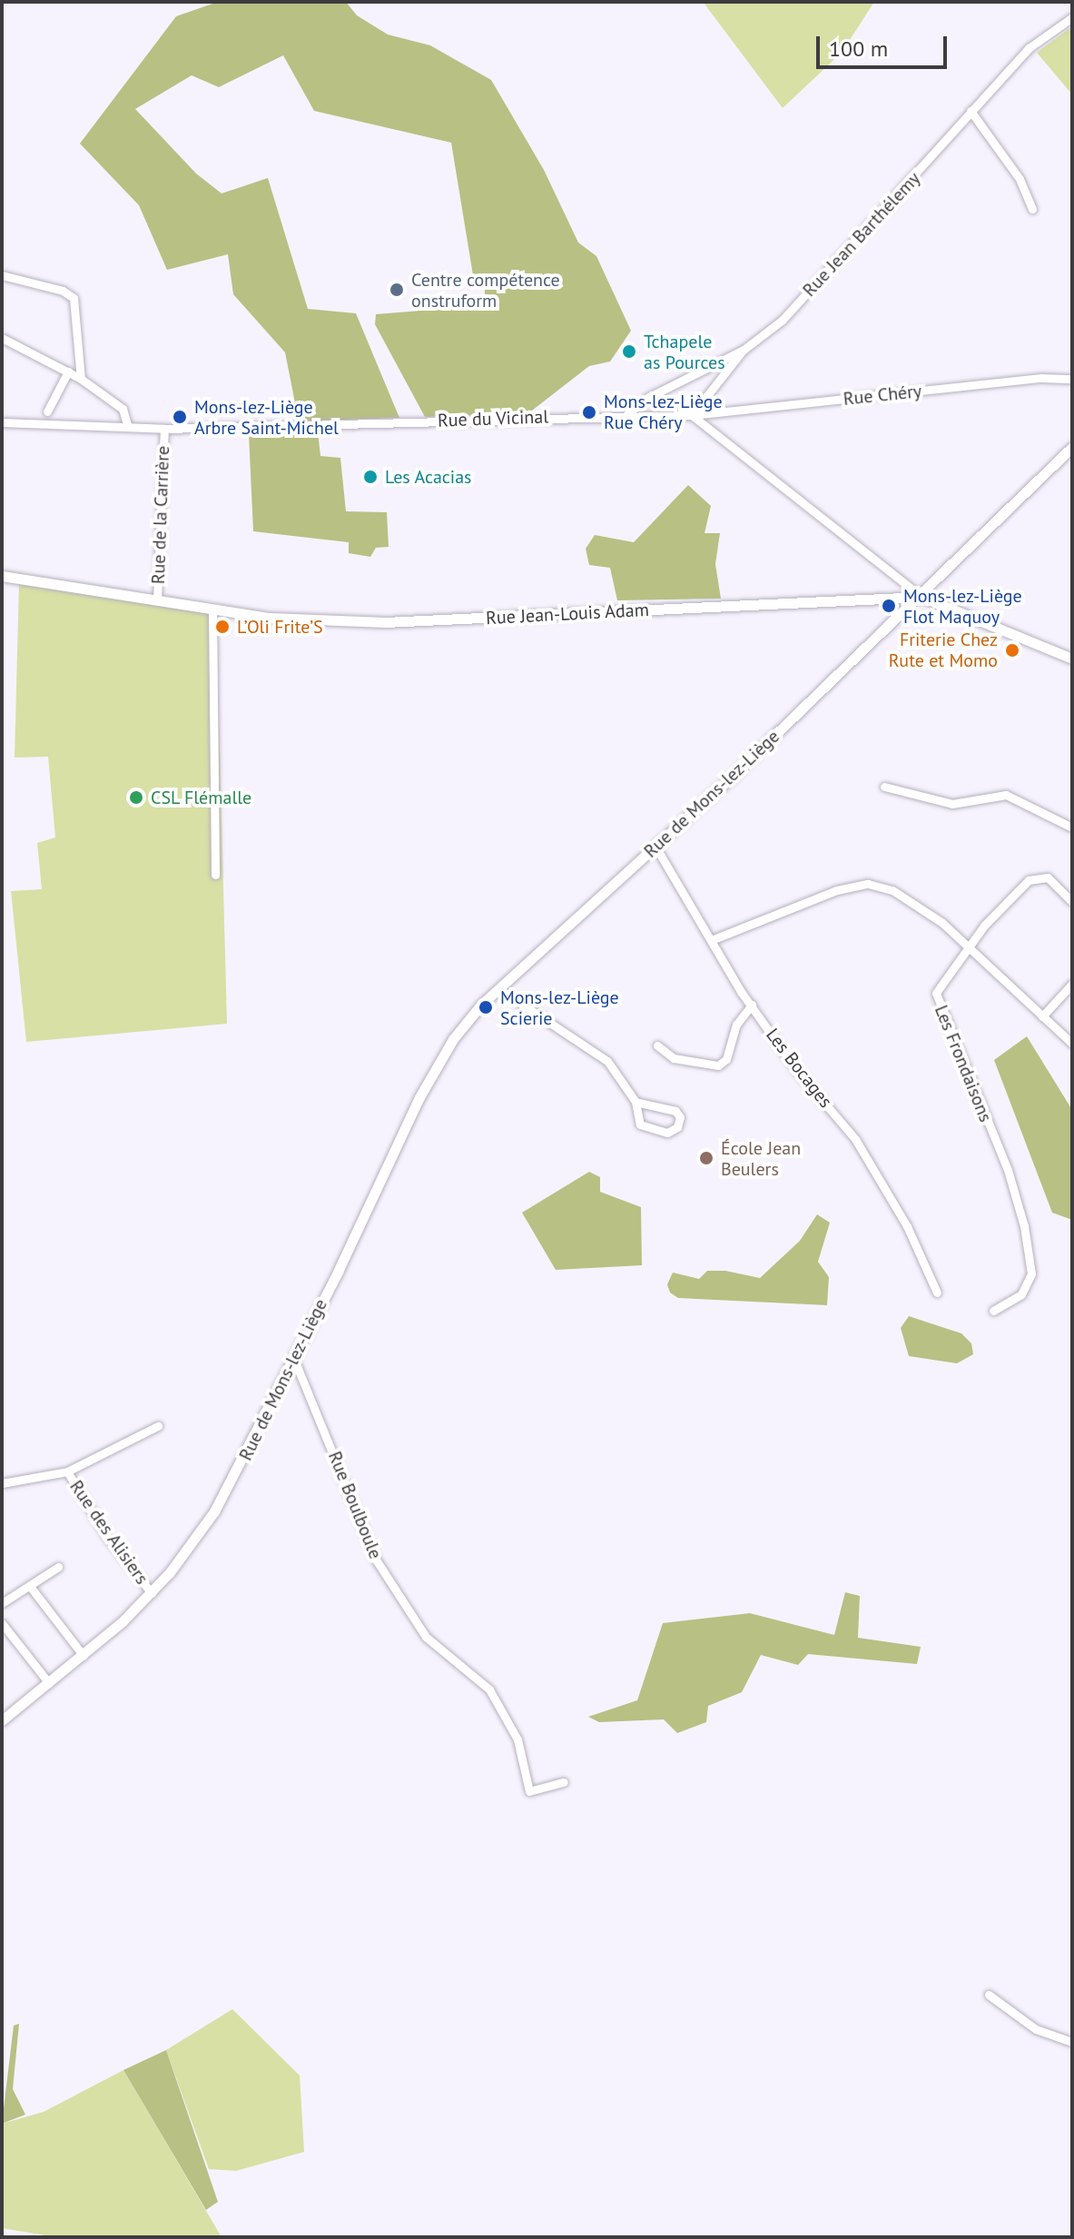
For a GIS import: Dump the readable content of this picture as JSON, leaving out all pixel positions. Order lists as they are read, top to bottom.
{
  "streets": {
    "street": [
      "Rue Jean Barthélemy",
      "Rue Chéry",
      "Rue du Vicinal",
      "Rue de la Carrière",
      "Rue Jean-Louis Adam",
      "Rue de Mons-lez-Liège",
      "Les Frondaisons",
      "Les Bocages",
      "Rue Boulboule",
      "Rue des Alisiers"
    ]
  },
  "crossings": [
    ["Rue Jean Barthélemy", "Rue Chéry"],
    ["Rue Jean Barthélemy", "Rue du Vicinal"],
    ["Rue Chéry", "Rue du Vicinal"],
    ["Rue du Vicinal", "Rue de la Carrière"],
    ["Rue de la Carrière", "Rue Jean-Louis Adam"],
    ["Rue Jean-Louis Adam", "Rue de Mons-lez-Liège"],
    ["Rue de Mons-lez-Liège", "Les Bocages"],
    ["Rue de Mons-lez-Liège", "Rue Boulboule"],
    ["Rue de Mons-lez-Liège", "Rue des Alisiers"]
  ],
  "places": [
    "Centre compétence onstruform",
    "Tchapele as Pources",
    "Mons-lez-Liège Rue Chéry",
    "Mons-lez-Liège Arbre Saint-Michel",
    "Les Acacias",
    "Mons-lez-Liège Flot Maquoy",
    "L’Oli Frite’S",
    "Friterie Chez Rute et Momo",
    "CSL Flémalle",
    "Mons-lez-Liège Scierie",
    "École Jean Beulers"
  ],
  "scale_bar": "100 m"
}
